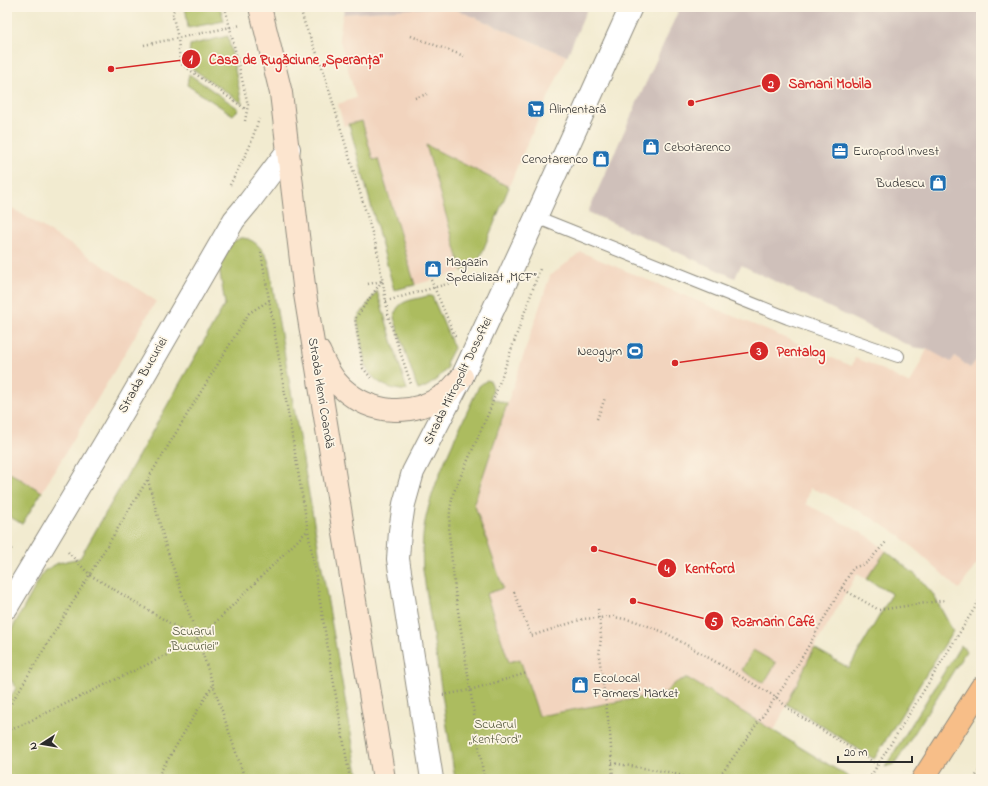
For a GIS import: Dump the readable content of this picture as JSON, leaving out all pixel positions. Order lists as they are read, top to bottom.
{
  "streets": {
    "main road": ["Strada Henri Coandă"],
    "street": ["Strada Bucuriei", "Strada Mitropolit Dosoftei"]
  },
  "crossings": [
    ["Strada Bucuriei", "Strada Henri Coandă"]
  ],
  "parks": ["Scuarul „Bucuriei”", "Scuarul „Kentford”"],
  "places": {
    "other": [
      "Casa de Rugăciune „Speranța“",
      "Samani Mobila",
      "Pentalog",
      "Kentford",
      "Rozmarin Café"
    ],
    "supermarket": ["Alimentară"],
    "shop": [
      "Cebotarenco",
      "Cenotarenco",
      "Budescu",
      "Magazin Specializat „MCF”",
      "EcoLocal Farmers' Market"
    ],
    "office": ["Europrod Invest"],
    "sports": ["Neogym"]
  },
  "scale_bar": "20 m",
  "north": "left"
}
